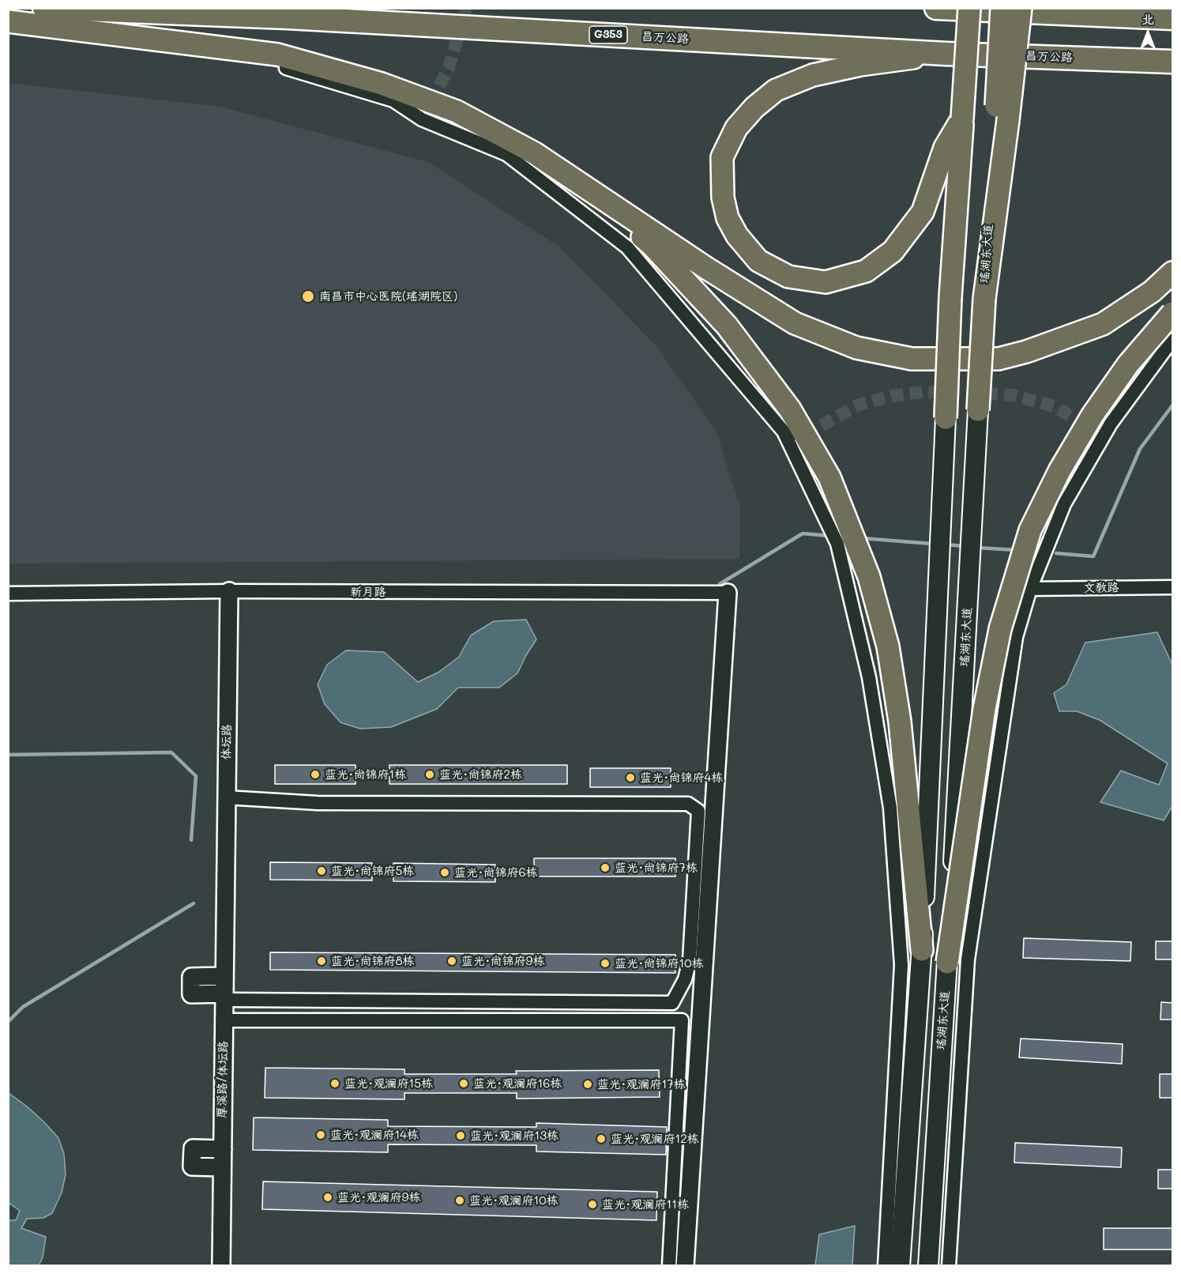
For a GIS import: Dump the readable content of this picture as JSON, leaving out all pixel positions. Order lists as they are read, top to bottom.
{
  "streets": {
    "highway": ["G353", "昌万公路"],
    "main road": ["瑶湖东大道"],
    "street": [
      "文教路",
      "新月路",
      "体坛路",
      "厚溪路/体坛路"
    ]
  },
  "crossings": [
    ["新月路", "体坛路"],
    ["体坛路", "厚溪路/体坛路"]
  ],
  "places": [
    "南昌市中心医院(瑶湖院区)",
    "蓝光·尚锦府1栋",
    "蓝光·尚锦府2栋",
    "蓝光·尚锦府4栋",
    "蓝光·尚锦府7栋",
    "蓝光·尚锦府5栋",
    "蓝光·尚锦府6栋",
    "蓝光·尚锦府8栋",
    "蓝光·尚锦府9栋",
    "蓝光·尚锦府10栋",
    "蓝光·观澜府15栋",
    "蓝光·观澜府16栋",
    "蓝光·观澜府17栋",
    "蓝光·观澜府14栋",
    "蓝光·观澜府13栋",
    "蓝光·观澜府12栋",
    "蓝光·观澜府9栋",
    "蓝光·观澜府10栋",
    "蓝光·观澜府11栋"
  ],
  "north": "top"
}
